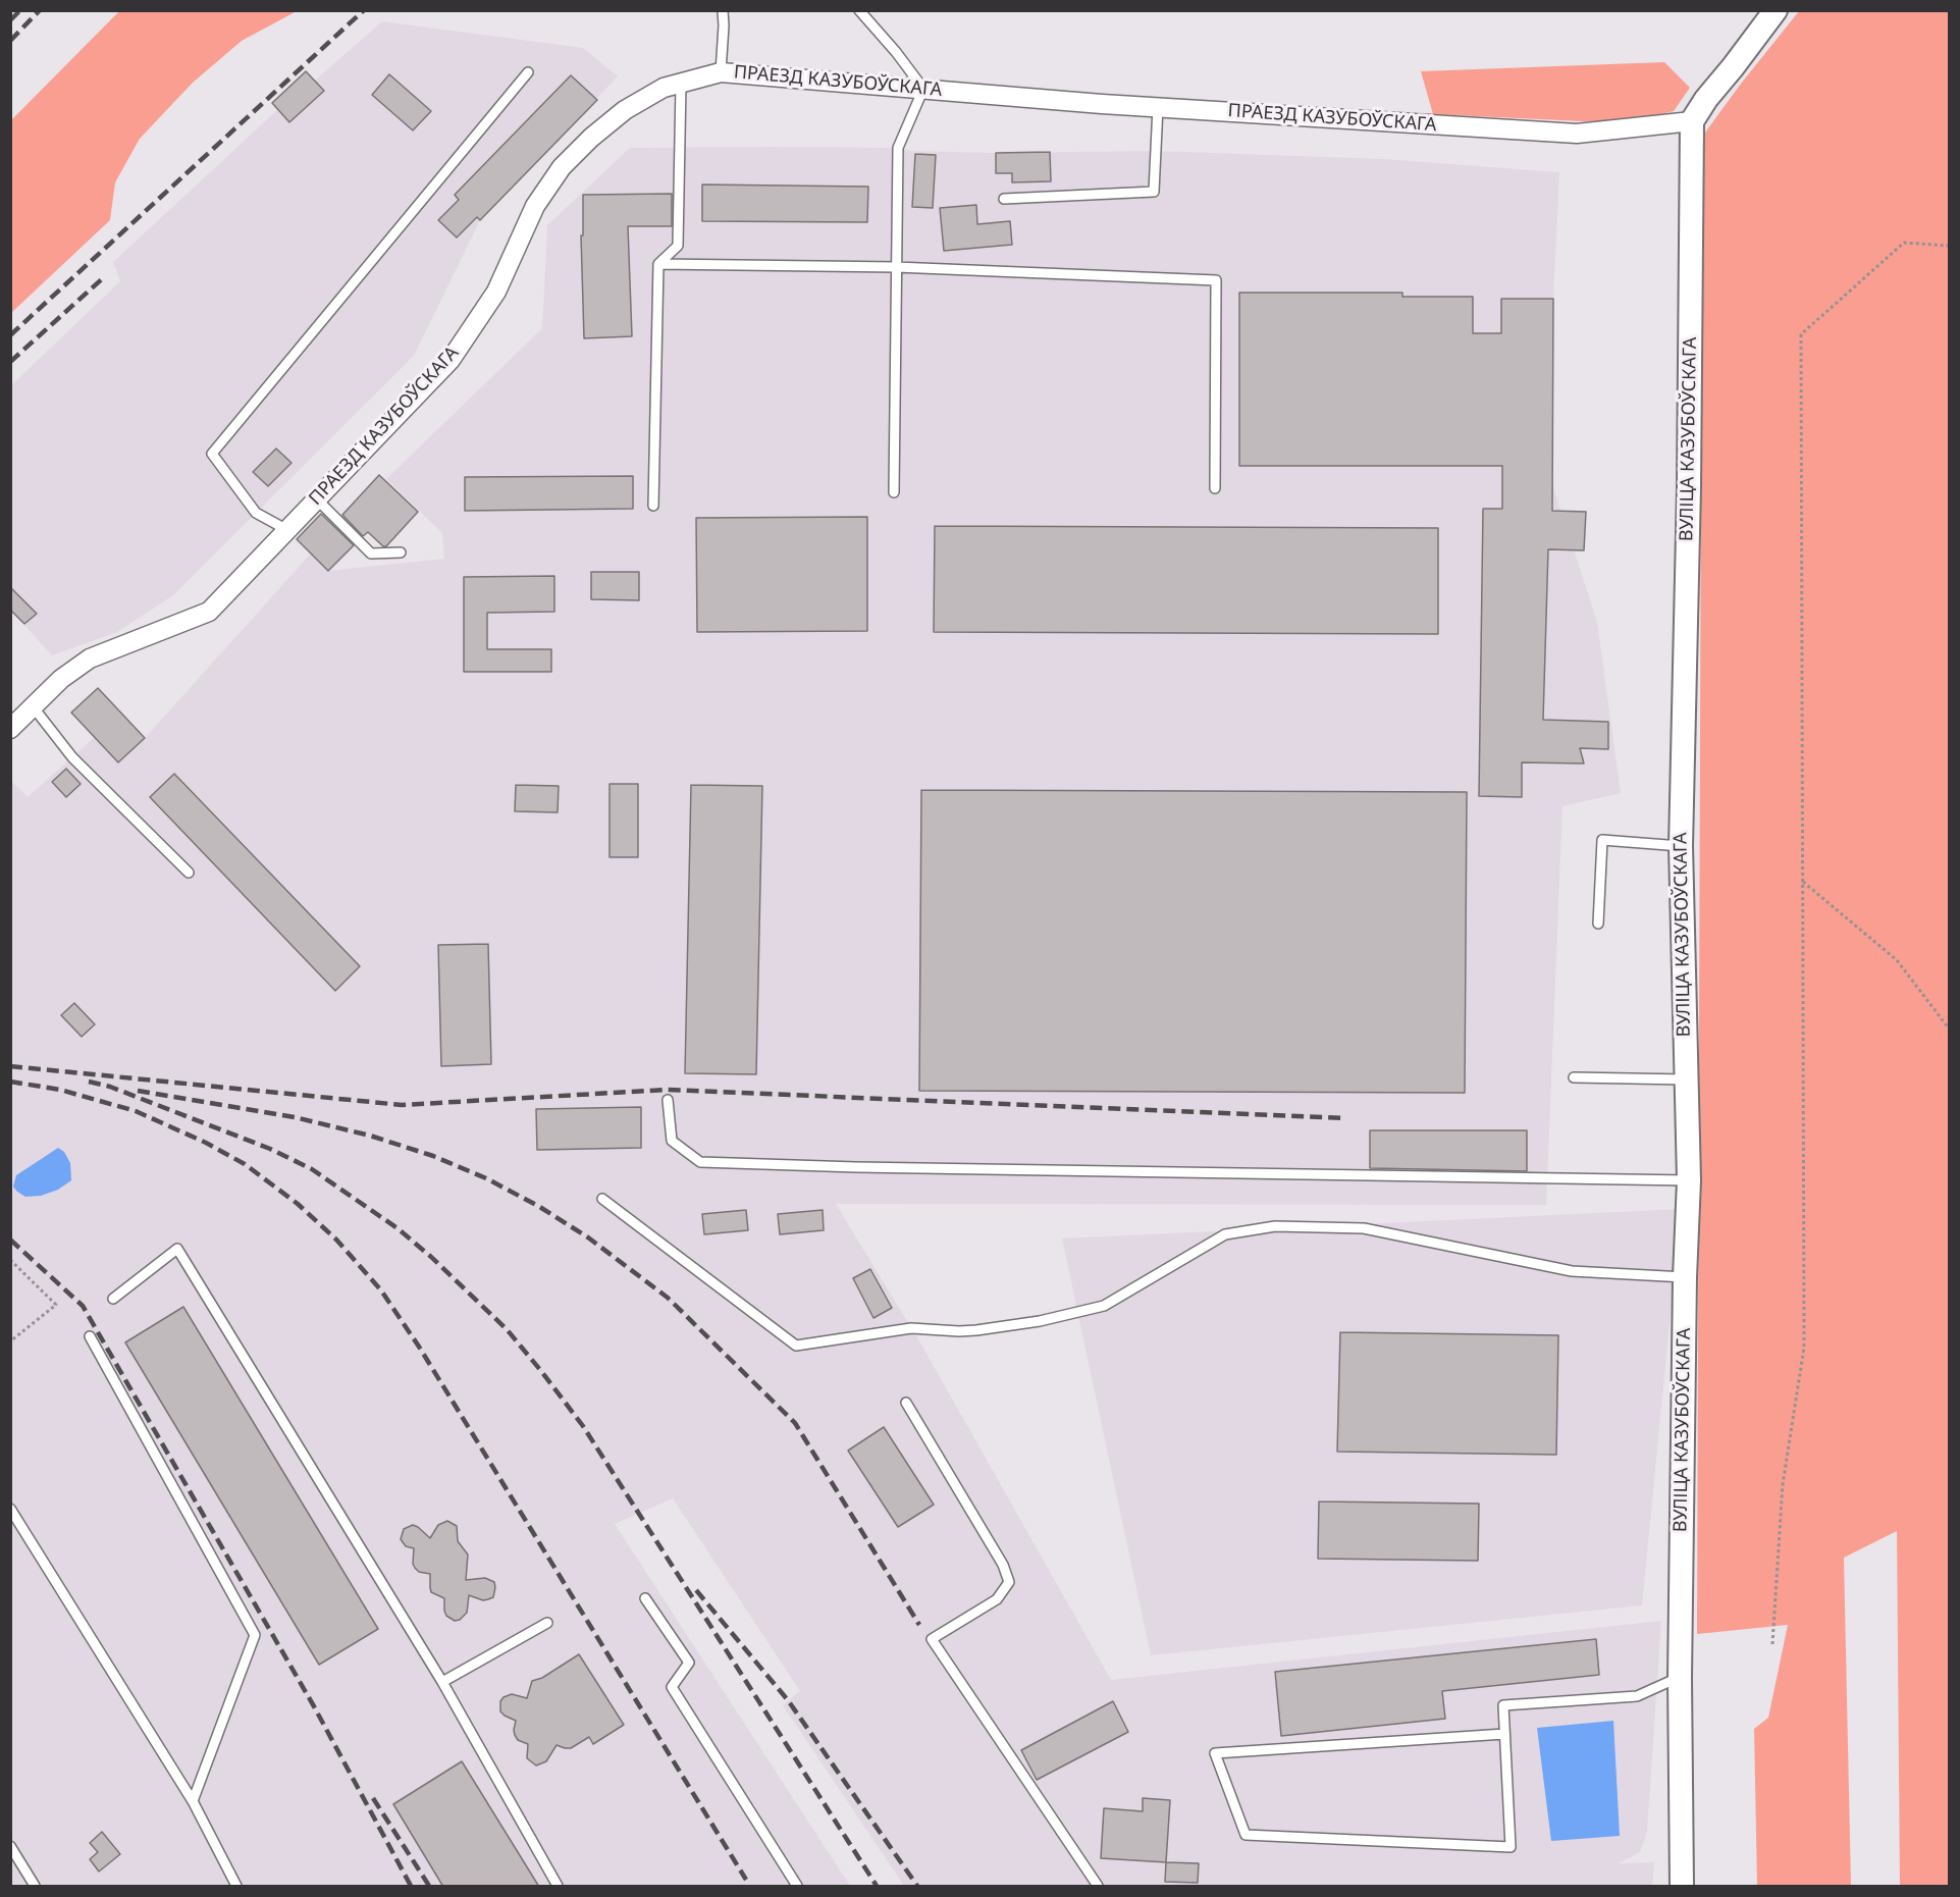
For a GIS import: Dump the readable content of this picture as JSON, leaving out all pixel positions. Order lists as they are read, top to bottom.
{
  "streets": {
    "street": ["ПРАЕЗД КАЗУБОЎСКАГА", "ВУЛІЦА КАЗУБОЎСКАГА"]
  },
  "crossings": [
    ["ПРАЕЗД КАЗУБОЎСКАГА", "ВУЛІЦА КАЗУБОЎСКАГА"]
  ]
}
